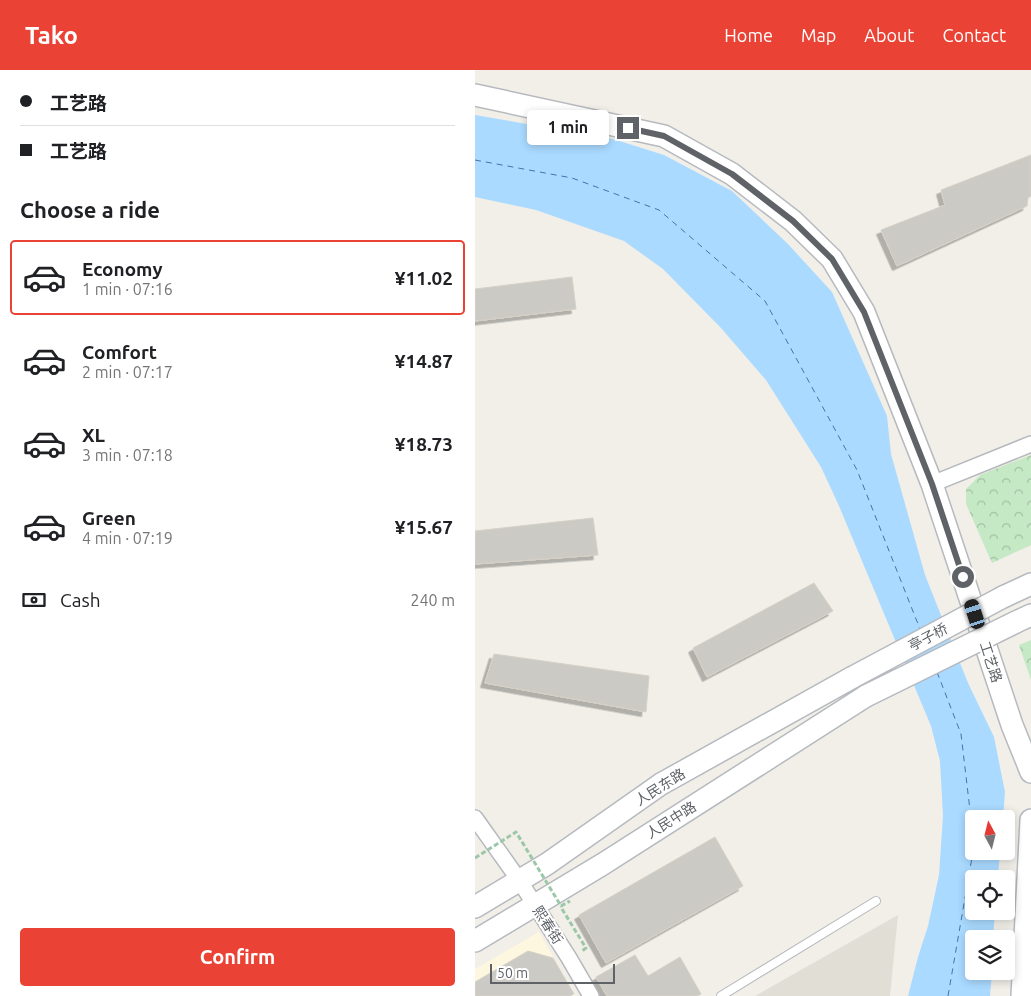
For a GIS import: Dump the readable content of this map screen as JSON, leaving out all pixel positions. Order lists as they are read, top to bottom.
{
  "streets": {
    "main road": [
      "亭子桥",
      "工艺路",
      "人民东路",
      "人民中路"
    ],
    "street": ["熙春街"]
  },
  "crossings": [
    ["亭子桥", "人民东路"],
    ["人民东路", "熙春街"],
    ["人民中路", "熙春街"]
  ],
  "scale_bar": "50 m",
  "north": "top",
  "page": {
    "header": "Tako",
    "nav": [
      "Home",
      "Map",
      "About",
      "Contact"
    ],
    "banner": ["工艺路", "工艺路"],
    "bubble": "1 min",
    "heading": "Choose a ride",
    "list": [
      {
        "name": "Economy",
        "note": "1 min · 07:16",
        "value": "¥11.02"
      },
      {
        "name": "Comfort",
        "note": "2 min · 07:17",
        "value": "¥14.87"
      },
      {
        "name": "XL",
        "note": "3 min · 07:18",
        "value": "¥18.73"
      },
      {
        "name": "Green",
        "note": "4 min · 07:19",
        "value": "¥15.67"
      }
    ],
    "pay": ["Cash", "240 m"],
    "buttons": "Confirm",
    "scale": "50 m"
  }
}
